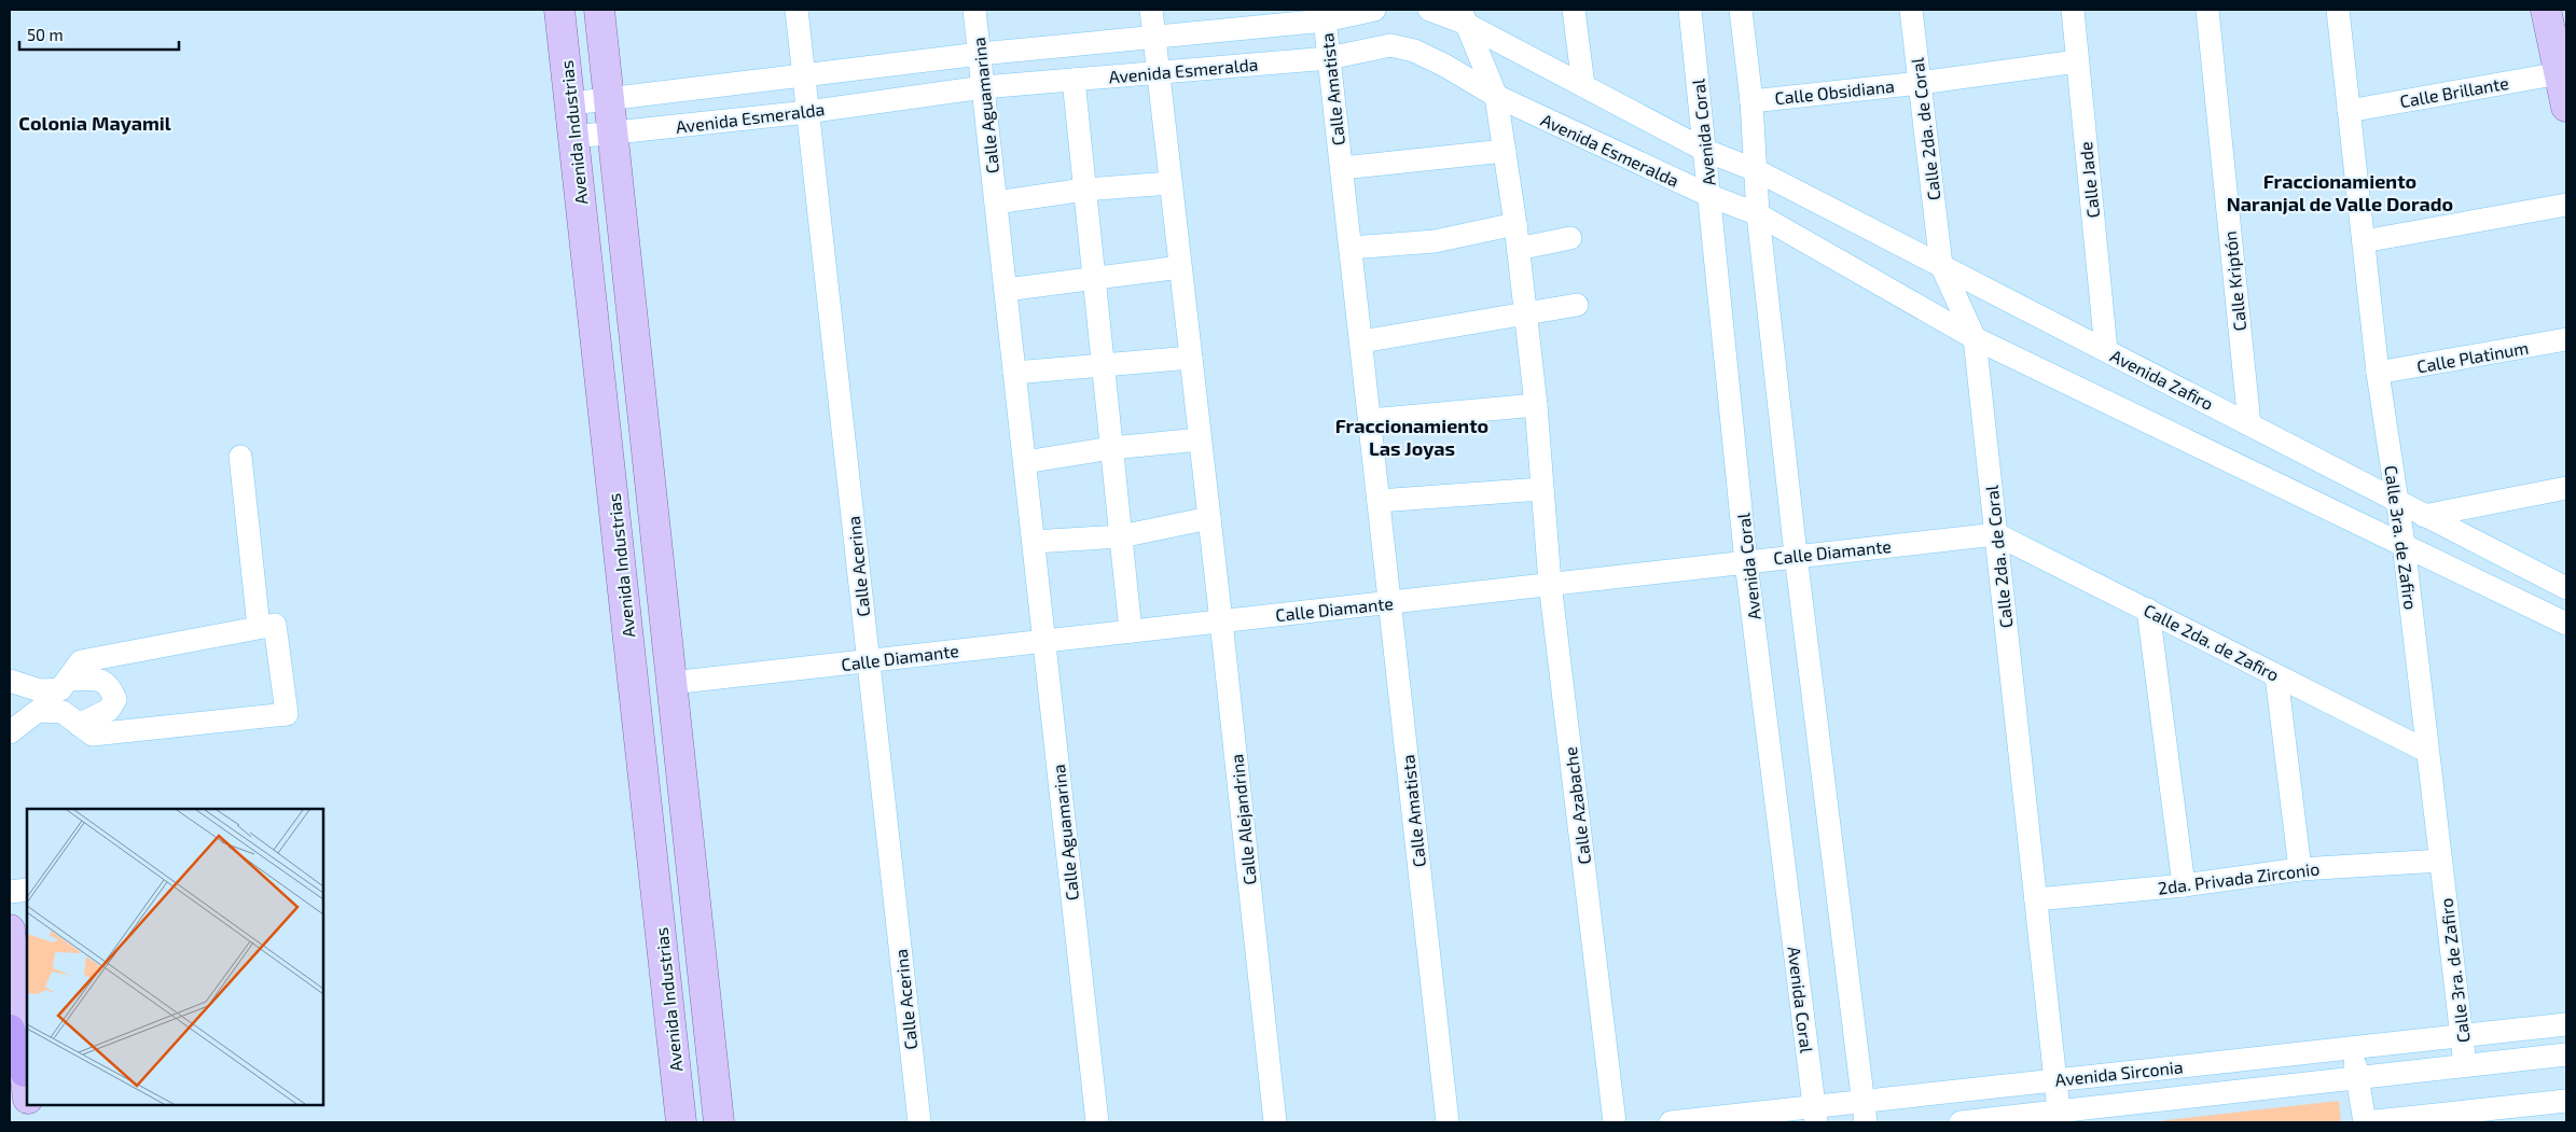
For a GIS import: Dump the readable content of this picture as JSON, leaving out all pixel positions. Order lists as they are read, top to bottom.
{
  "streets": {
    "main road": ["Avenida Industrias"],
    "street": [
      "Avenida Esmeralda",
      "Calle Amatista",
      "Calle Obsidiana",
      "Calle Brillante",
      "Calle Aguamarina",
      "Calle 2da. de Coral",
      "Avenida Coral",
      "Calle Jade",
      "Calle Kriptón",
      "Calle Platinum",
      "Avenida Zafiro",
      "Calle 3ra. de Zafiro",
      "Calle Diamante",
      "Calle Acerina",
      "Calle 2da. de Zafiro",
      "Calle Azabache",
      "Calle Alejandrina",
      "2da. Privada Zirconio",
      "Avenida Sirconia"
    ]
  },
  "crossings": [
    ["Avenida Esmeralda", "Calle Amatista"],
    ["Avenida Esmeralda", "Calle Aguamarina"],
    ["Avenida Esmeralda", "Avenida Industrias"],
    ["Avenida Esmeralda", "Avenida Coral"],
    ["Avenida Esmeralda", "Calle Acerina"],
    ["Avenida Esmeralda", "Calle Azabache"],
    ["Avenida Esmeralda", "Calle Alejandrina"],
    ["Calle Amatista", "Calle Diamante"],
    ["Calle Amatista", "Calle Azabache"],
    ["Calle Obsidiana", "Calle 2da. de Coral"],
    ["Calle Obsidiana", "Calle Jade"],
    ["Calle Brillante", "Calle 3ra. de Zafiro"],
    ["Calle Aguamarina", "Calle Diamante"],
    ["Calle 2da. de Coral", "Avenida Zafiro"],
    ["Calle 2da. de Coral", "Calle Diamante"],
    ["Calle 2da. de Coral", "Calle 2da. de Zafiro"],
    ["Calle 2da. de Coral", "2da. Privada Zirconio"],
    ["Calle 2da. de Coral", "Avenida Sirconia"],
    ["Avenida Coral", "Calle Diamante"],
    ["Avenida Coral", "Avenida Sirconia"],
    ["Calle Jade", "Avenida Zafiro"],
    ["Calle Kriptón", "Avenida Zafiro"],
    ["Calle Platinum", "Calle 3ra. de Zafiro"],
    ["Avenida Zafiro", "Calle 3ra. de Zafiro"],
    ["Calle 3ra. de Zafiro", "Calle 2da. de Zafiro"],
    ["Calle 3ra. de Zafiro", "2da. Privada Zirconio"],
    ["Calle 3ra. de Zafiro", "Avenida Sirconia"],
    ["Calle Diamante", "Calle Acerina"],
    ["Calle Diamante", "Calle 2da. de Zafiro"],
    ["Calle Diamante", "Calle Azabache"],
    ["Calle Diamante", "Calle Alejandrina"]
  ],
  "districts": ["Colonia Mayamil", "Fraccionamiento Naranjal de Valle Dorado", "Fraccionamiento Las Joyas"],
  "scale_bar": "50 m"
}
